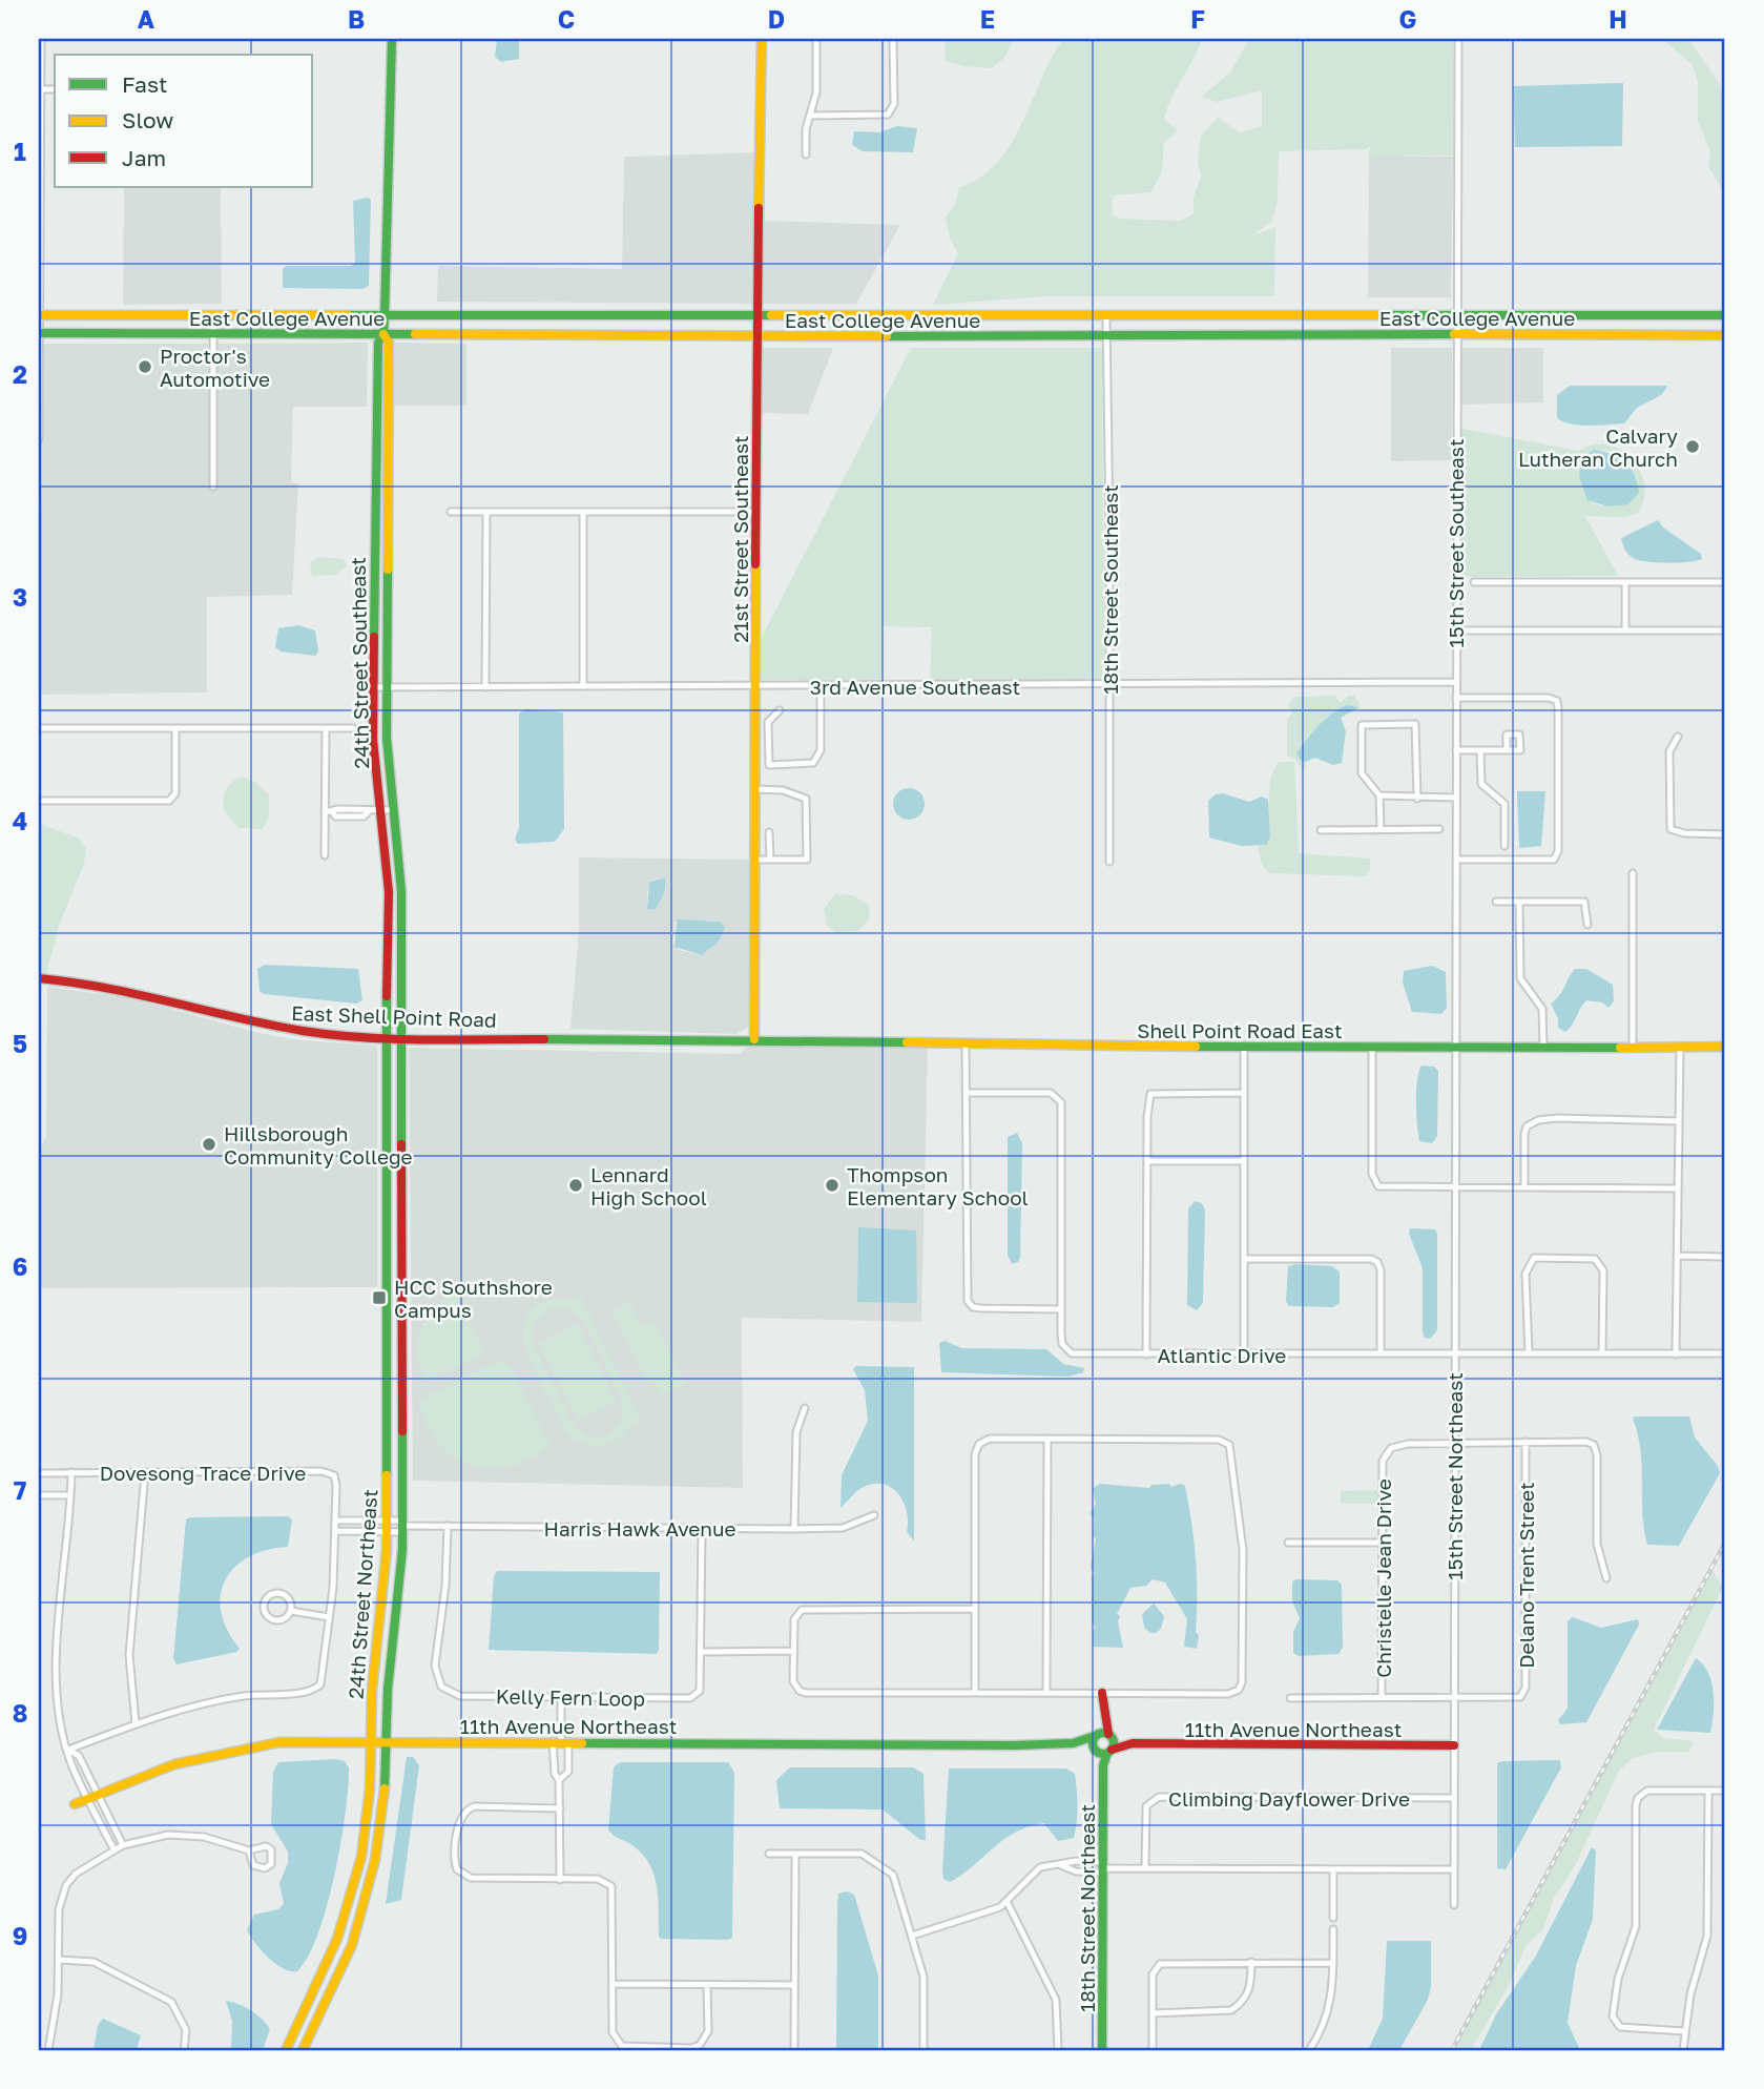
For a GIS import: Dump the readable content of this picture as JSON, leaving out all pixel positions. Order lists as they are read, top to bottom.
{
  "streets": {
    "street": [
      "East College Avenue",
      "21st Street Southeast",
      "15th Street Southeast",
      "18th Street Southeast",
      "24th Street Southeast",
      "3rd Avenue Southeast",
      "East Shell Point Road",
      "Shell Point Road East",
      "Atlantic Drive",
      "Dovesong Trace Drive",
      "15th Street Northeast",
      "Harris Hawk Avenue",
      "Delano Trent Street",
      "Christelle Jean Drive",
      "24th Street Northeast",
      "Kelly Fern Loop",
      "11th Avenue Northeast",
      "Climbing Dayflower Drive",
      "18th Street Northeast"
    ]
  },
  "crossings": [
    ["East College Avenue", "21st Street Southeast"],
    ["East College Avenue", "15th Street Southeast"],
    ["East College Avenue", "18th Street Southeast"],
    ["East College Avenue", "24th Street Southeast"],
    ["21st Street Southeast", "3rd Avenue Southeast"],
    ["21st Street Southeast", "East Shell Point Road"],
    ["21st Street Southeast", "Shell Point Road East"],
    ["15th Street Southeast", "3rd Avenue Southeast"],
    ["15th Street Southeast", "Shell Point Road East"],
    ["15th Street Southeast", "15th Street Northeast"],
    ["18th Street Southeast", "3rd Avenue Southeast"],
    ["24th Street Southeast", "3rd Avenue Southeast"],
    ["24th Street Southeast", "East Shell Point Road"],
    ["24th Street Southeast", "24th Street Northeast"],
    ["East Shell Point Road", "Shell Point Road East"],
    ["East Shell Point Road", "24th Street Northeast"],
    ["Shell Point Road East", "15th Street Northeast"],
    ["Atlantic Drive", "15th Street Northeast"],
    ["15th Street Northeast", "Delano Trent Street"],
    ["15th Street Northeast", "Christelle Jean Drive"],
    ["15th Street Northeast", "11th Avenue Northeast"],
    ["15th Street Northeast", "Climbing Dayflower Drive"],
    ["Harris Hawk Avenue", "24th Street Northeast"],
    ["Harris Hawk Avenue", "Kelly Fern Loop"],
    ["Delano Trent Street", "Christelle Jean Drive"],
    ["24th Street Northeast", "11th Avenue Northeast"],
    ["11th Avenue Northeast", "18th Street Northeast"]
  ],
  "places": {
    "other": [
      "Proctor's Automotive",
      "Calvary Lutheran Church",
      "Hillsborough Community College",
      "Lennard High School",
      "Thompson Elementary School"
    ],
    "transit": ["HCC Southshore Campus"]
  },
  "legend": ["Fast", "Slow", "Jam"],
  "grid": {
    "columns": [
      "A",
      "B",
      "C",
      "D",
      "E",
      "F",
      "G",
      "H"
    ],
    "rows": [
      "1",
      "2",
      "3",
      "4",
      "5",
      "6",
      "7",
      "8",
      "9"
    ]
  }
}
